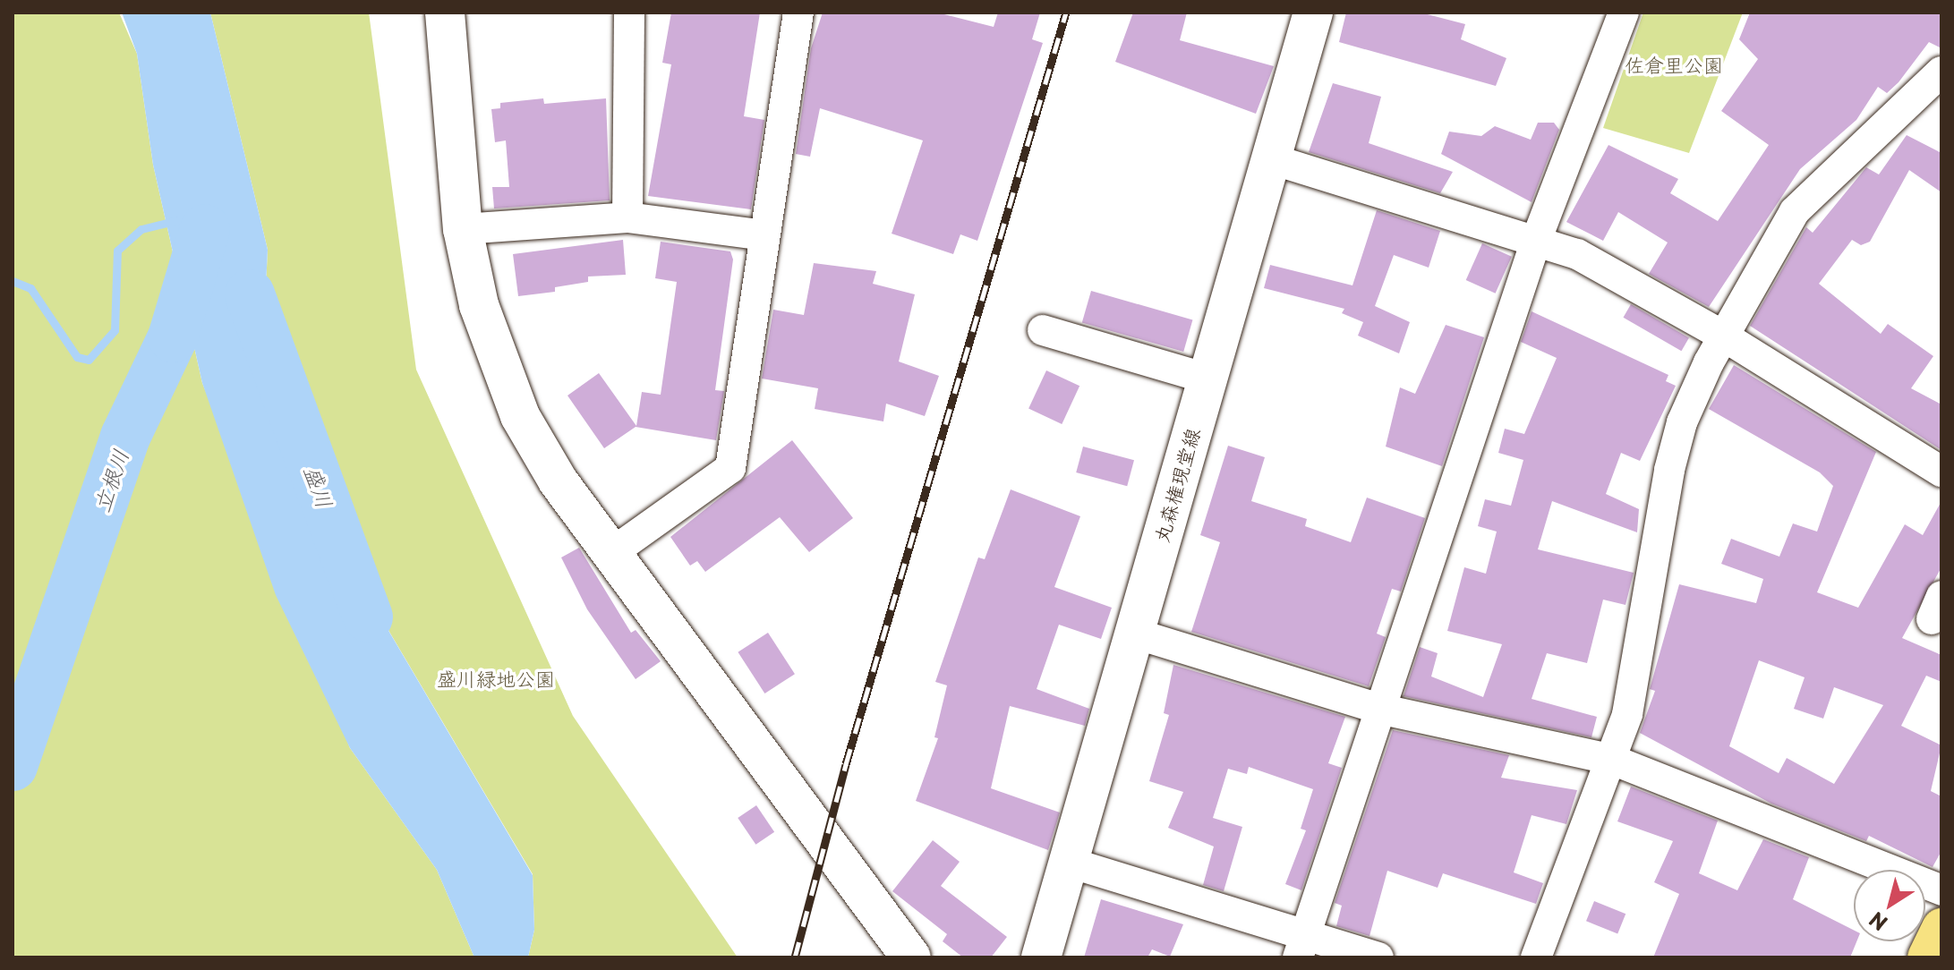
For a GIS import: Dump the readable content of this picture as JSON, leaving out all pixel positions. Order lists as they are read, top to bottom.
{
  "streets": {
    "street": ["丸森権現堂線"]
  },
  "water": ["立根川", "盛川"],
  "parks": ["佐倉里公園", "盛川緑地公園"],
  "north": "bottom left"
}
